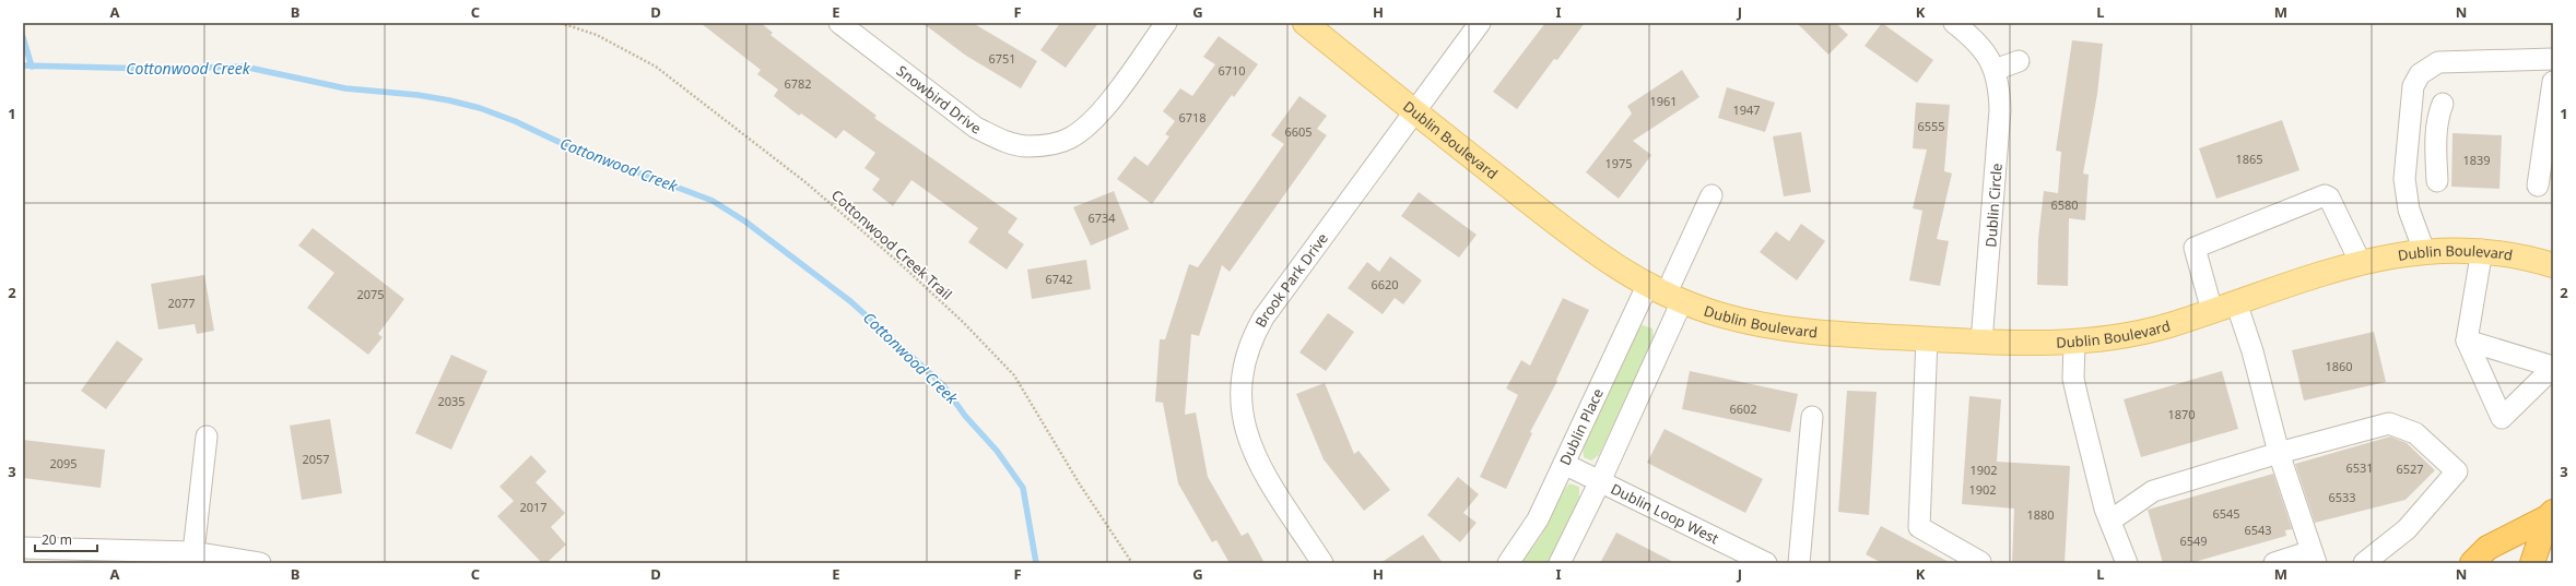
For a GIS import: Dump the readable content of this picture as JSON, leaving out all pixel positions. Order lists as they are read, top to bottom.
{
  "streets": {
    "main road": ["Dublin Boulevard"],
    "street": [
      "Snowbird Drive",
      "Dublin Circle",
      "Brook Park Drive",
      "Dublin Place",
      "Dublin Loop West"
    ],
    "path": ["Cottonwood Creek Trail"]
  },
  "crossings": [
    ["Dublin Boulevard", "Dublin Circle"],
    ["Dublin Boulevard", "Brook Park Drive"],
    ["Dublin Boulevard", "Dublin Place"],
    ["Dublin Place", "Dublin Loop West"]
  ],
  "water": ["Cottonwood Creek"],
  "house_numbers": [
    "6751",
    "6710",
    "6782",
    "1961",
    "1947",
    "6718",
    "6555",
    "6605",
    "1865",
    "1839",
    "1975",
    "6580",
    "6734",
    "6742",
    "6620",
    "2075",
    "2077",
    "1860",
    "2035",
    "6602",
    "1870",
    "2057",
    "2095",
    "6531",
    "6527",
    "1902",
    "1902",
    "6533",
    "2017",
    "6545",
    "1880",
    "6543",
    "6549"
  ],
  "scale_bar": "20 m",
  "grid": {
    "columns": [
      "A",
      "B",
      "C",
      "D",
      "E",
      "F",
      "G",
      "H",
      "I",
      "J",
      "K",
      "L",
      "M",
      "N"
    ],
    "rows": ["1", "2", "3"]
  }
}
